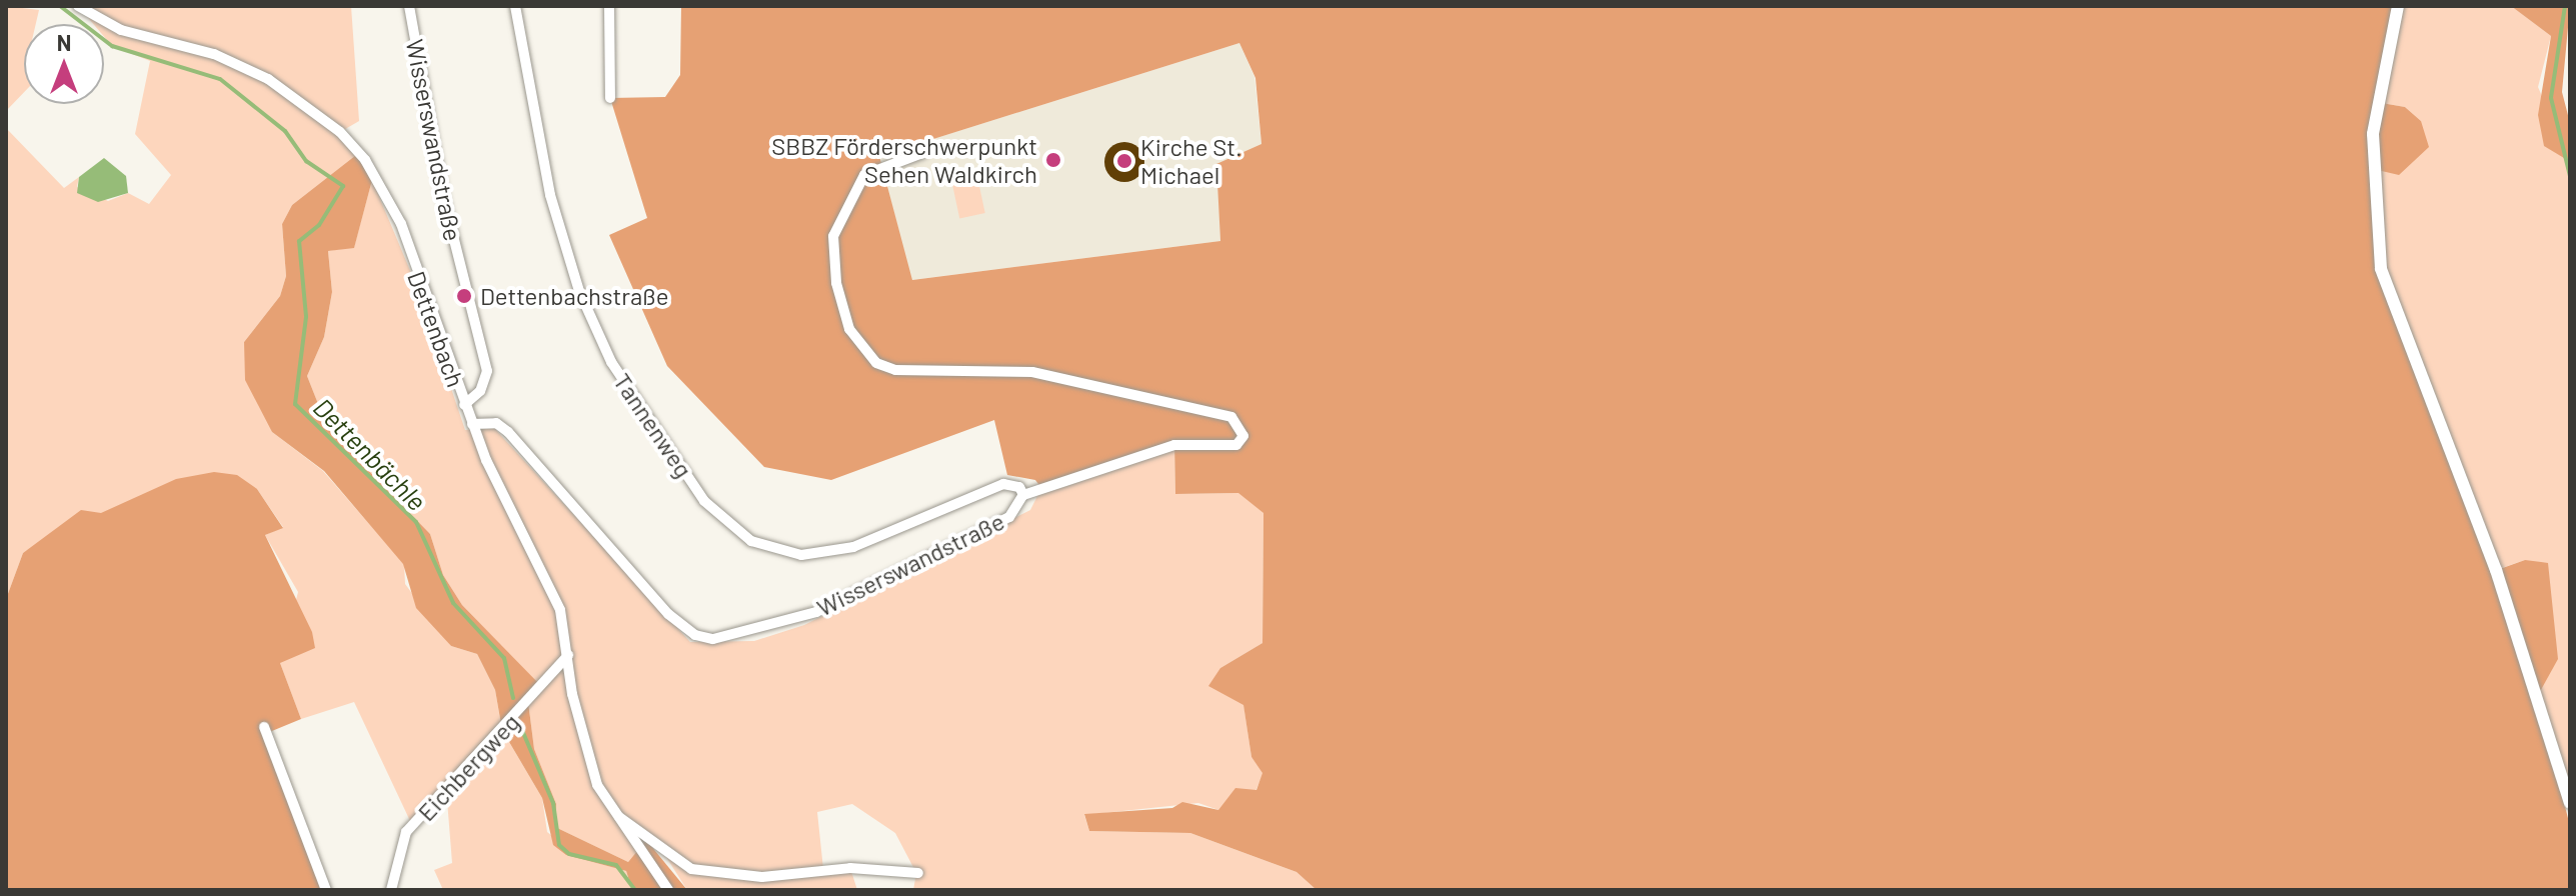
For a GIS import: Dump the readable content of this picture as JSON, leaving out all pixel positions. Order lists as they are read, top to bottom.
{
  "streets": {
    "street": [
      "Wisserswandstraße",
      "Dettenbach",
      "Tannenweg",
      "Eichbergweg"
    ]
  },
  "crossings": [
    ["Wisserswandstraße", "Dettenbach"],
    ["Wisserswandstraße", "Tannenweg"],
    ["Dettenbach", "Eichbergweg"]
  ],
  "water": ["Dettenbächle"],
  "places": ["SBBZ Förderschwerpunkt Sehen Waldkirch", "Kirche St. Michael", "Dettenbachstraße"],
  "north": "top"
}
